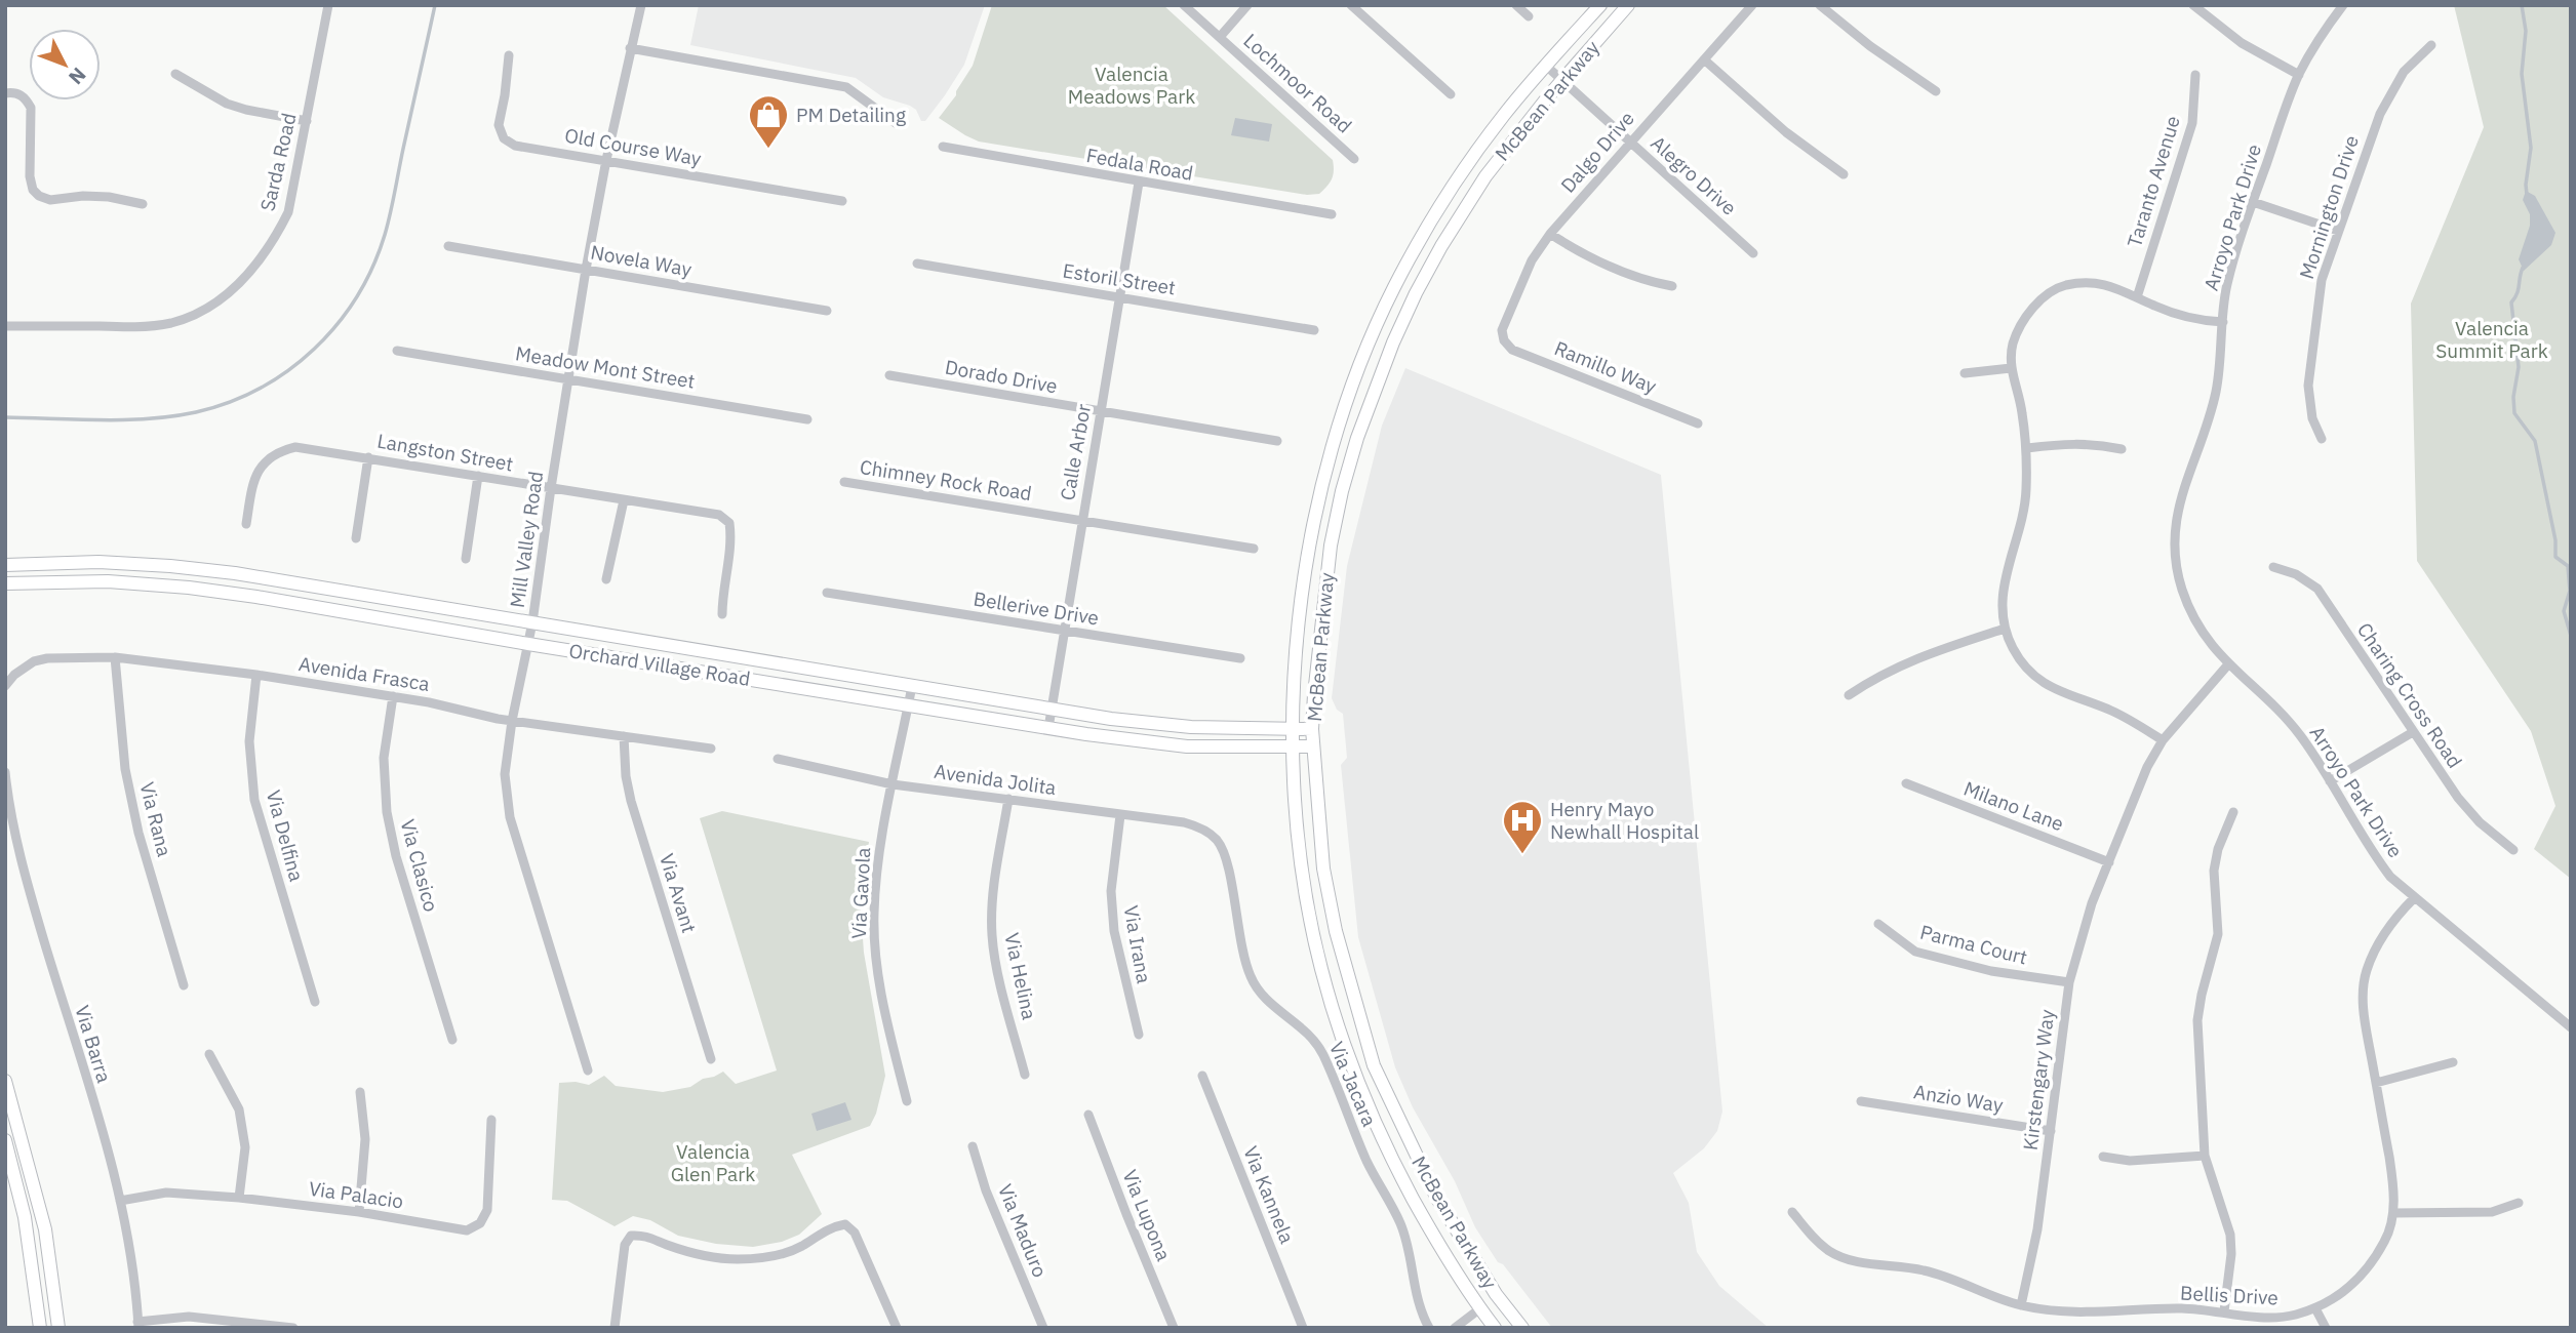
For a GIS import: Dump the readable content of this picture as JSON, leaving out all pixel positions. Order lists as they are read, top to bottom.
{
  "streets": {
    "main road": ["McBean Parkway", "Orchard Village Road"],
    "street": [
      "Lochmoor Road",
      "Old Course Way",
      "Dalgo Drive",
      "Sarda Road",
      "Fedala Road",
      "Alegro Drive",
      "Taranto Avenue",
      "Mornington Drive",
      "Arroyo Park Drive",
      "Novela Way",
      "Estoril Street",
      "Meadow Mont Street",
      "Ramillo Way",
      "Dorado Drive",
      "Langston Street",
      "Calle Arbor",
      "Chimney Rock Road",
      "Mill Valley Road",
      "Bellerive Drive",
      "Avenida Frasca",
      "Charing Cross Road",
      "Avenida Jolita",
      "Milano Lane",
      "Via Rana",
      "Via Delfina",
      "Via Clasico",
      "Via Avant",
      "Via Gavola",
      "Via Irana",
      "Parma Court",
      "Via Helina",
      "Via Barra",
      "Kirstengary Way",
      "Via Jacara",
      "Anzio Way",
      "Via Palacio",
      "Via Kannela",
      "Via Lupona",
      "Via Maduro",
      "Bellis Drive"
    ]
  },
  "crossings": [
    ["McBean Parkway", "Alegro Drive"],
    ["McBean Parkway", "Orchard Village Road"],
    ["Old Course Way", "Mill Valley Road"],
    ["Dalgo Drive", "Alegro Drive"],
    ["Dalgo Drive", "Ramillo Way"],
    ["Fedala Road", "Calle Arbor"],
    ["Arroyo Park Drive", "Kirstengary Way"],
    ["Arroyo Park Drive", "Bellis Drive"],
    ["Novela Way", "Mill Valley Road"],
    ["Estoril Street", "Calle Arbor"],
    ["Meadow Mont Street", "Mill Valley Road"],
    ["Dorado Drive", "Calle Arbor"],
    ["Langston Street", "Mill Valley Road"],
    ["Calle Arbor", "Chimney Rock Road"],
    ["Calle Arbor", "Bellerive Drive"],
    ["Calle Arbor", "Orchard Village Road"],
    ["Mill Valley Road", "Orchard Village Road"],
    ["Mill Valley Road", "Avenida Frasca"],
    ["Orchard Village Road", "Via Gavola"],
    ["Avenida Frasca", "Via Rana"],
    ["Avenida Frasca", "Via Delfina"],
    ["Avenida Frasca", "Via Clasico"],
    ["Avenida Frasca", "Via Avant"],
    ["Avenida Jolita", "Via Gavola"],
    ["Avenida Jolita", "Via Irana"],
    ["Avenida Jolita", "Via Helina"],
    ["Avenida Jolita", "Via Jacara"],
    ["Milano Lane", "Kirstengary Way"],
    ["Parma Court", "Kirstengary Way"],
    ["Via Barra", "Via Palacio"],
    ["Kirstengary Way", "Anzio Way"],
    ["Kirstengary Way", "Bellis Drive"]
  ],
  "parks": ["Valencia Meadows Park", "Valencia Summit Park", "Valencia Glen Park"],
  "places": {
    "shop": ["PM Detailing"],
    "hospital": ["Henry Mayo Newhall Hospital"]
  },
  "north": "bottom right"
}
